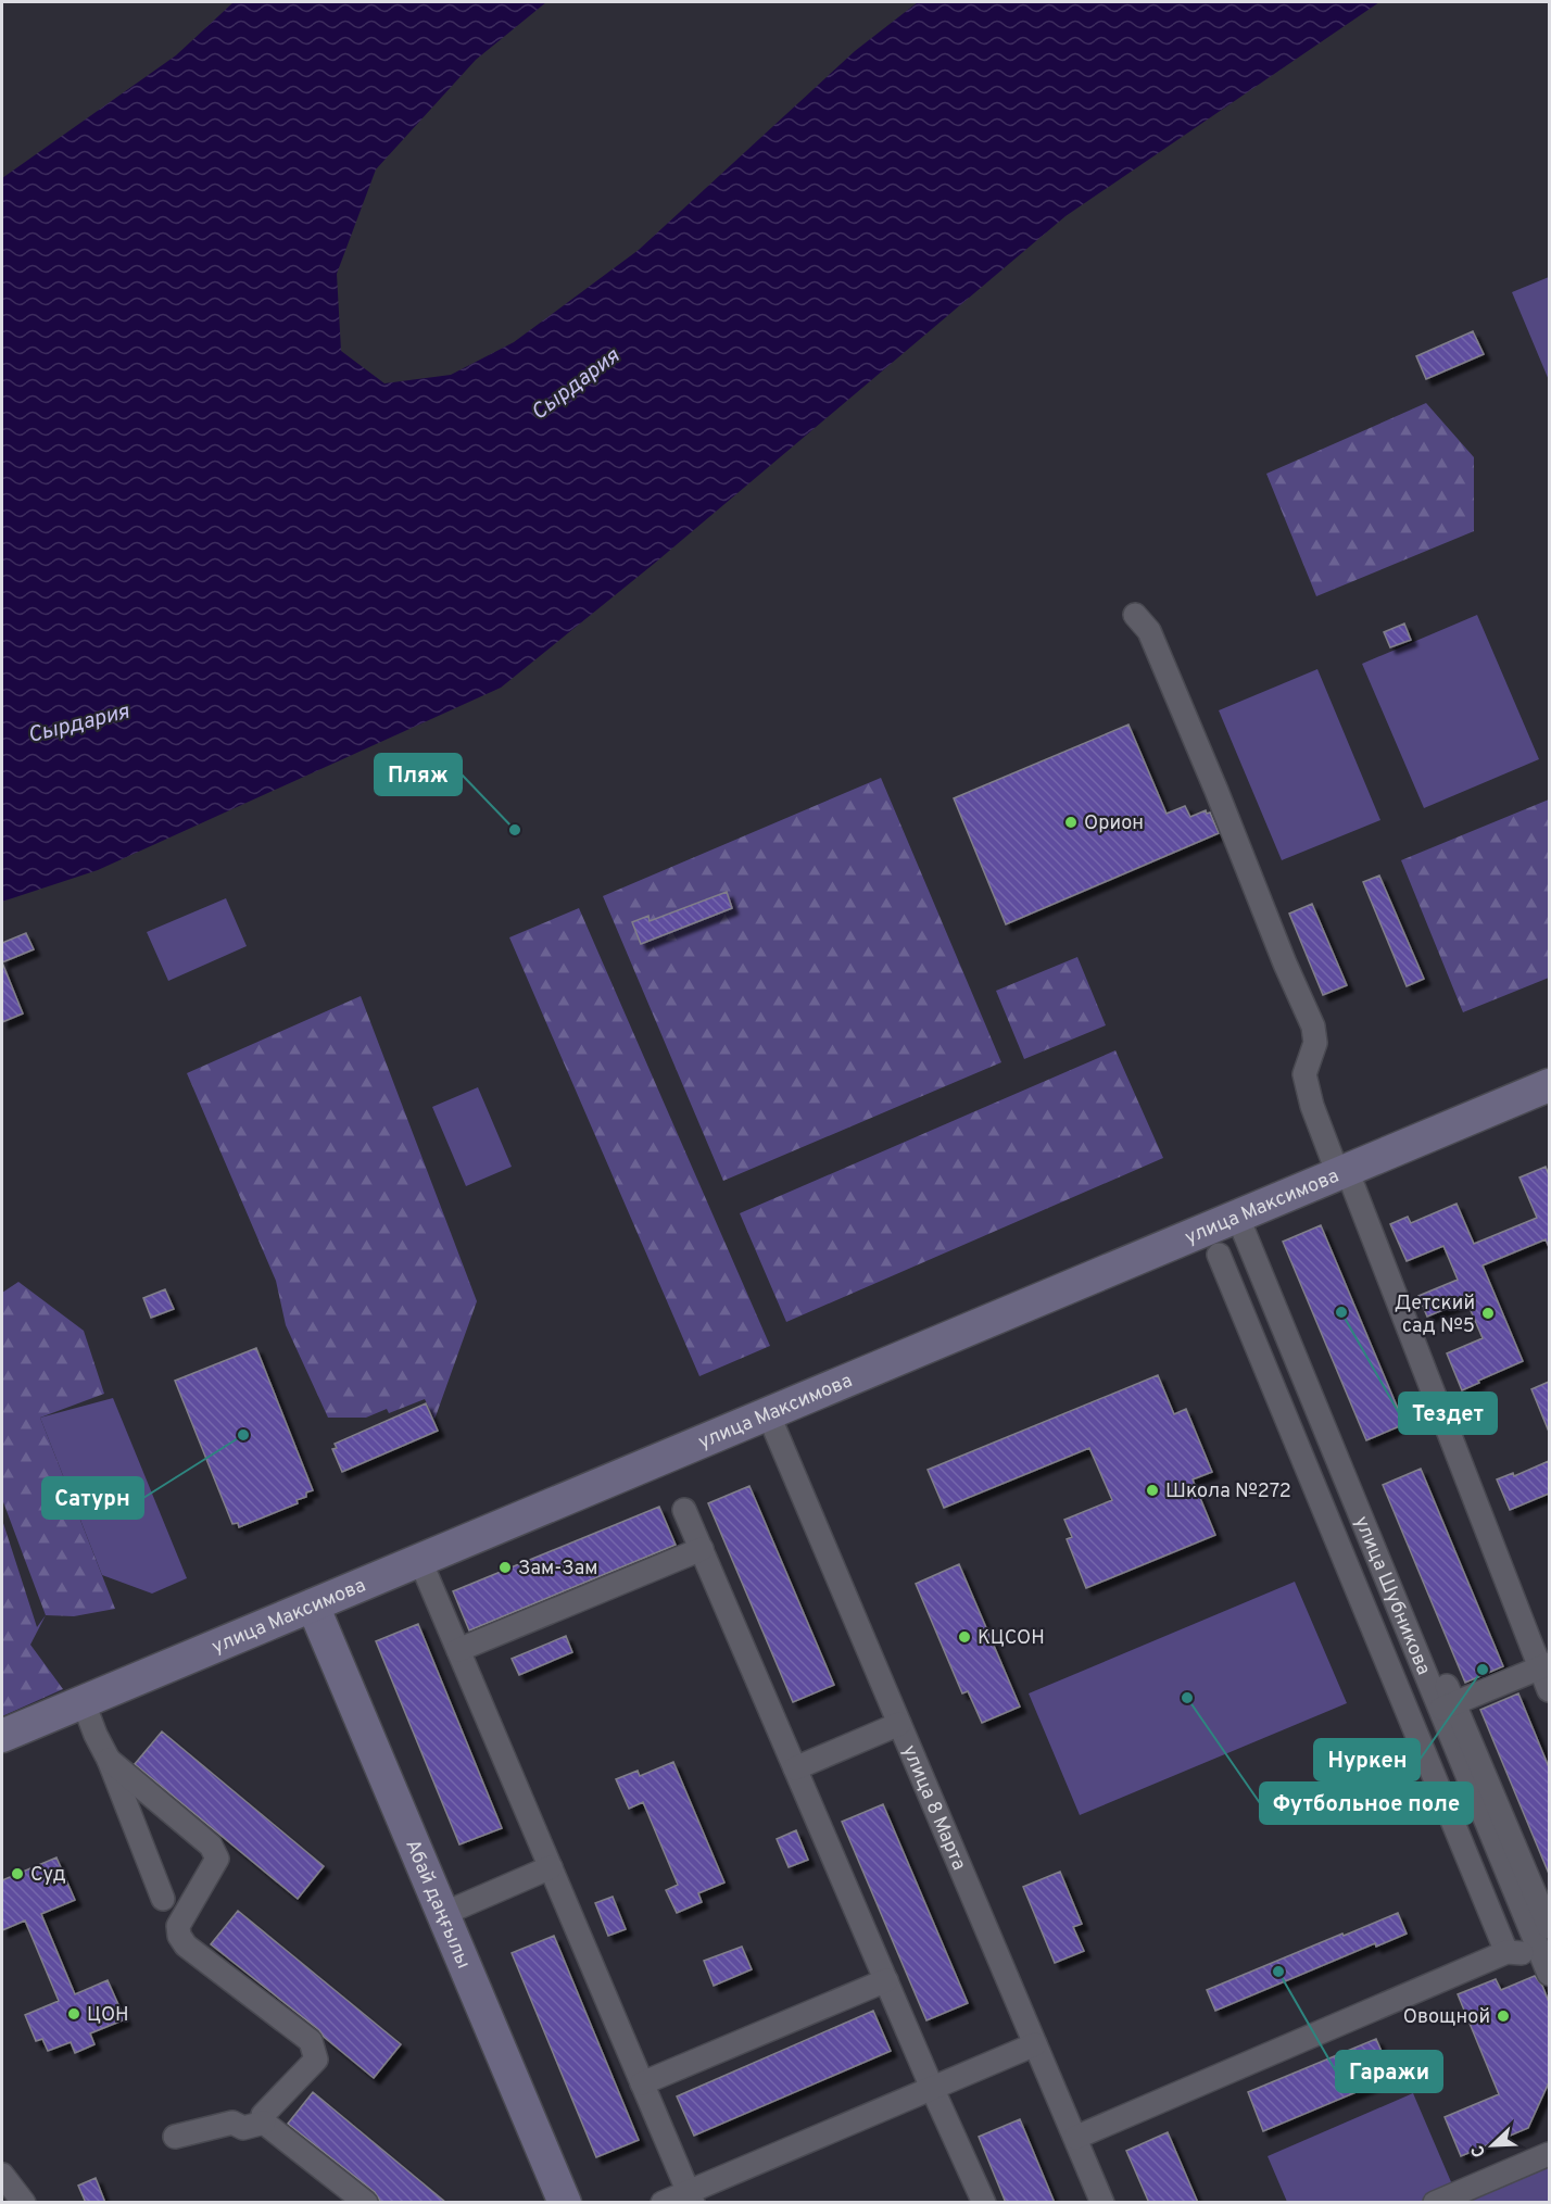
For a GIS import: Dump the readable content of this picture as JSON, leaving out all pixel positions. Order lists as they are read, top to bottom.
{
  "streets": {
    "street": [
      "улица Максимова",
      "улица Шубникова",
      "улица 8 Марта",
      "Абай даңғылы"
    ]
  },
  "crossings": [
    ["улица Максимова", "улица Шубникова"],
    ["улица Максимова", "улица 8 Марта"],
    ["улица Максимова", "Абай даңғылы"]
  ],
  "water": ["Сырдария"],
  "places": [
    "Орион",
    "Пляж",
    "Тездет",
    "Детский сад №5",
    "Сатурн",
    "Школа №272",
    "Зам-Зам",
    "КЦСОН",
    "Нуркен",
    "Футбольное поле",
    "Суд",
    "Гаражи",
    "ЦОН",
    "Овощной"
  ],
  "north": "bottom left"
}
